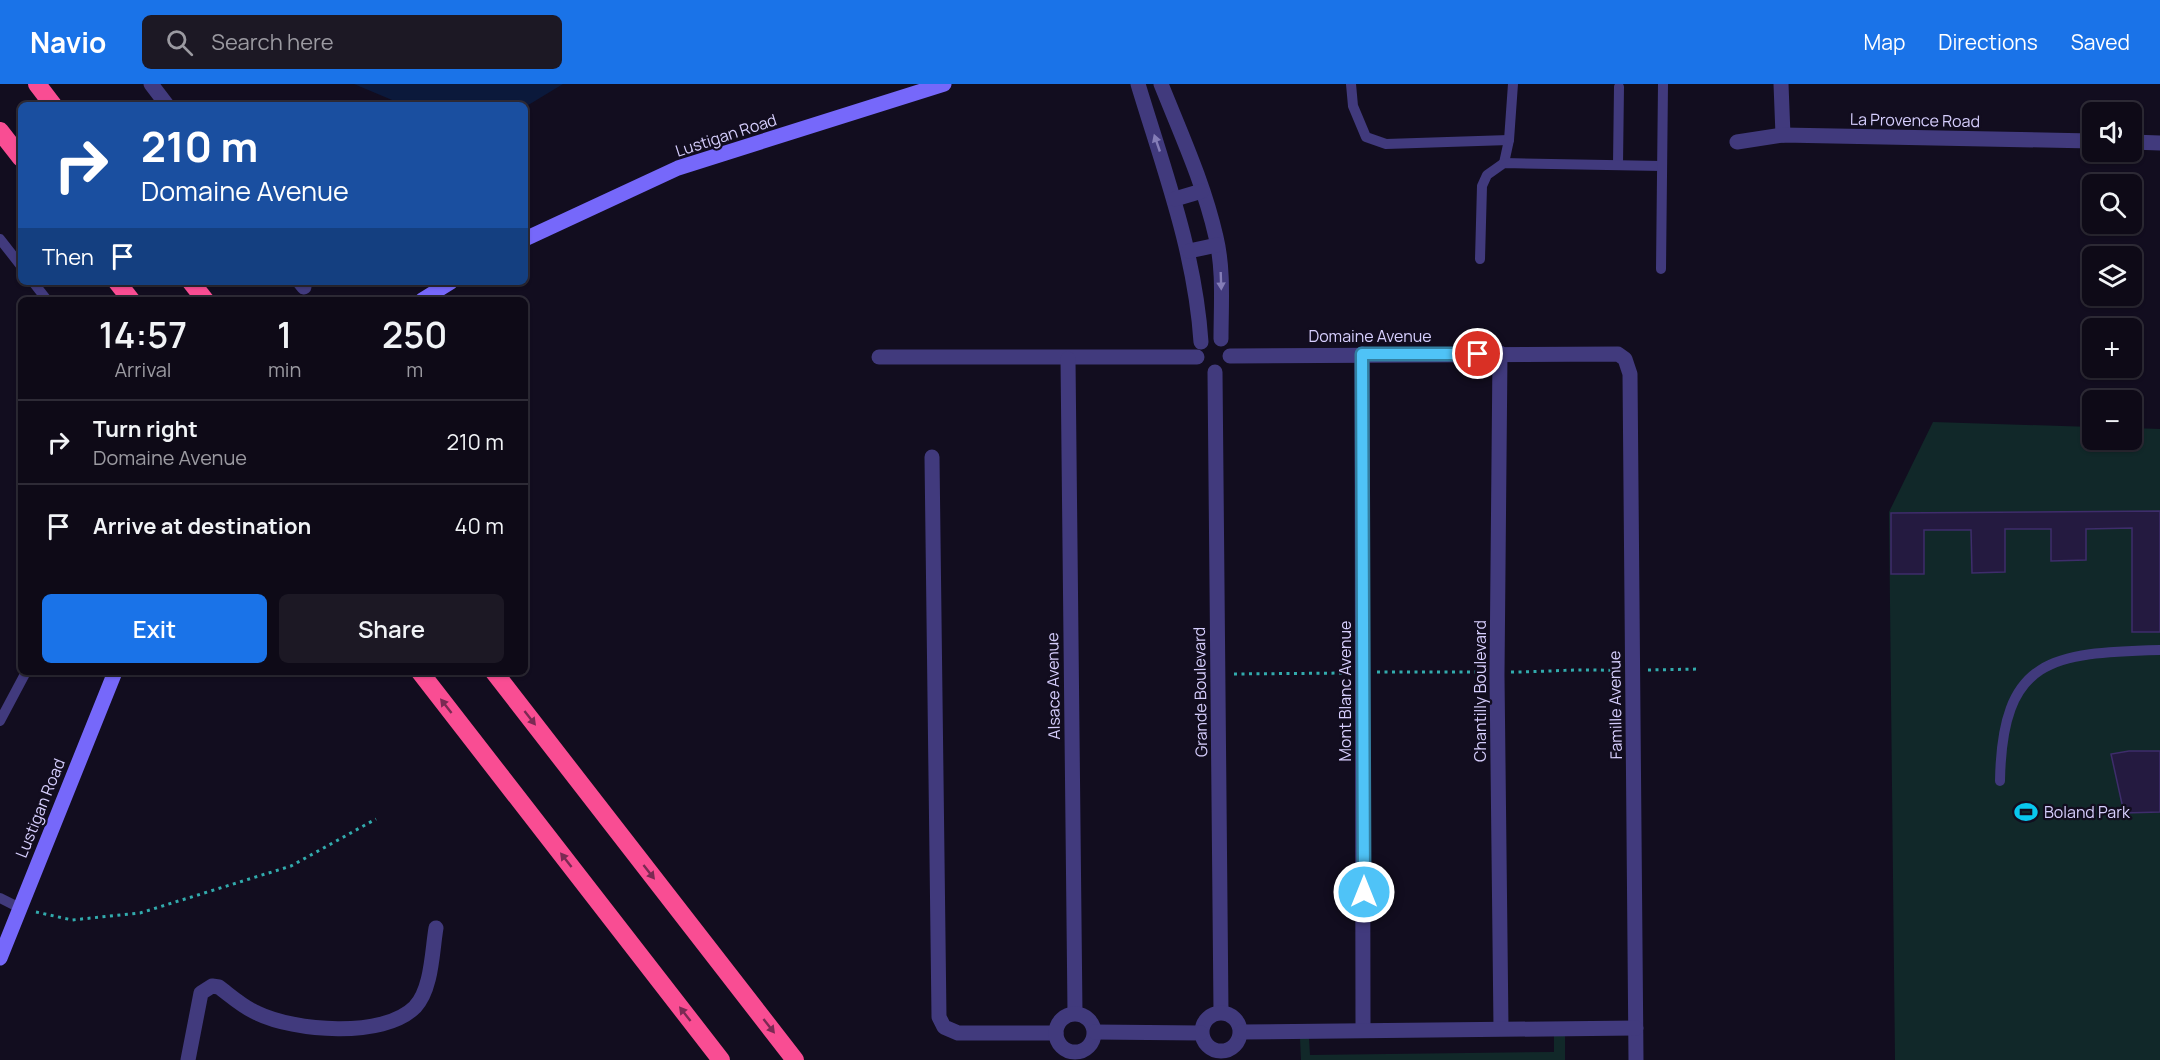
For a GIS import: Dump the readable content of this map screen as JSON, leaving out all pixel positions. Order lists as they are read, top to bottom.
{
  "streets": {
    "main road": ["Lustigan Road"],
    "street": [
      "La Provence Road",
      "Domaine Avenue",
      "Alsace Avenue",
      "Mont Blanc Avenue",
      "Chantilly Boulevard",
      "Grande Boulevard",
      "Famille Avenue"
    ]
  },
  "crossings": [
    ["Domaine Avenue", "Mont Blanc Avenue"],
    ["Domaine Avenue", "Chantilly Boulevard"],
    ["Domaine Avenue", "Grande Boulevard"],
    ["Domaine Avenue", "Famille Avenue"]
  ],
  "places": {
    "sports": ["Boland Park"]
  },
  "page": {
    "header": "Navio",
    "search": "Search here",
    "nav": ["Map", "Directions", "Saved"],
    "map_buttons": ["+", "−"],
    "turn": ["210 m", "Domaine Avenue"],
    "then": "Then",
    "eta": [
      "14:57",
      "Arrival",
      "1",
      "min",
      "250",
      "m"
    ],
    "list": [
      {
        "name": "Turn right",
        "note": "Domaine Avenue",
        "value": "210 m"
      },
      {
        "name": "Arrive at destination",
        "value": "40 m"
      }
    ],
    "buttons": ["Exit", "Share"]
  }
}
